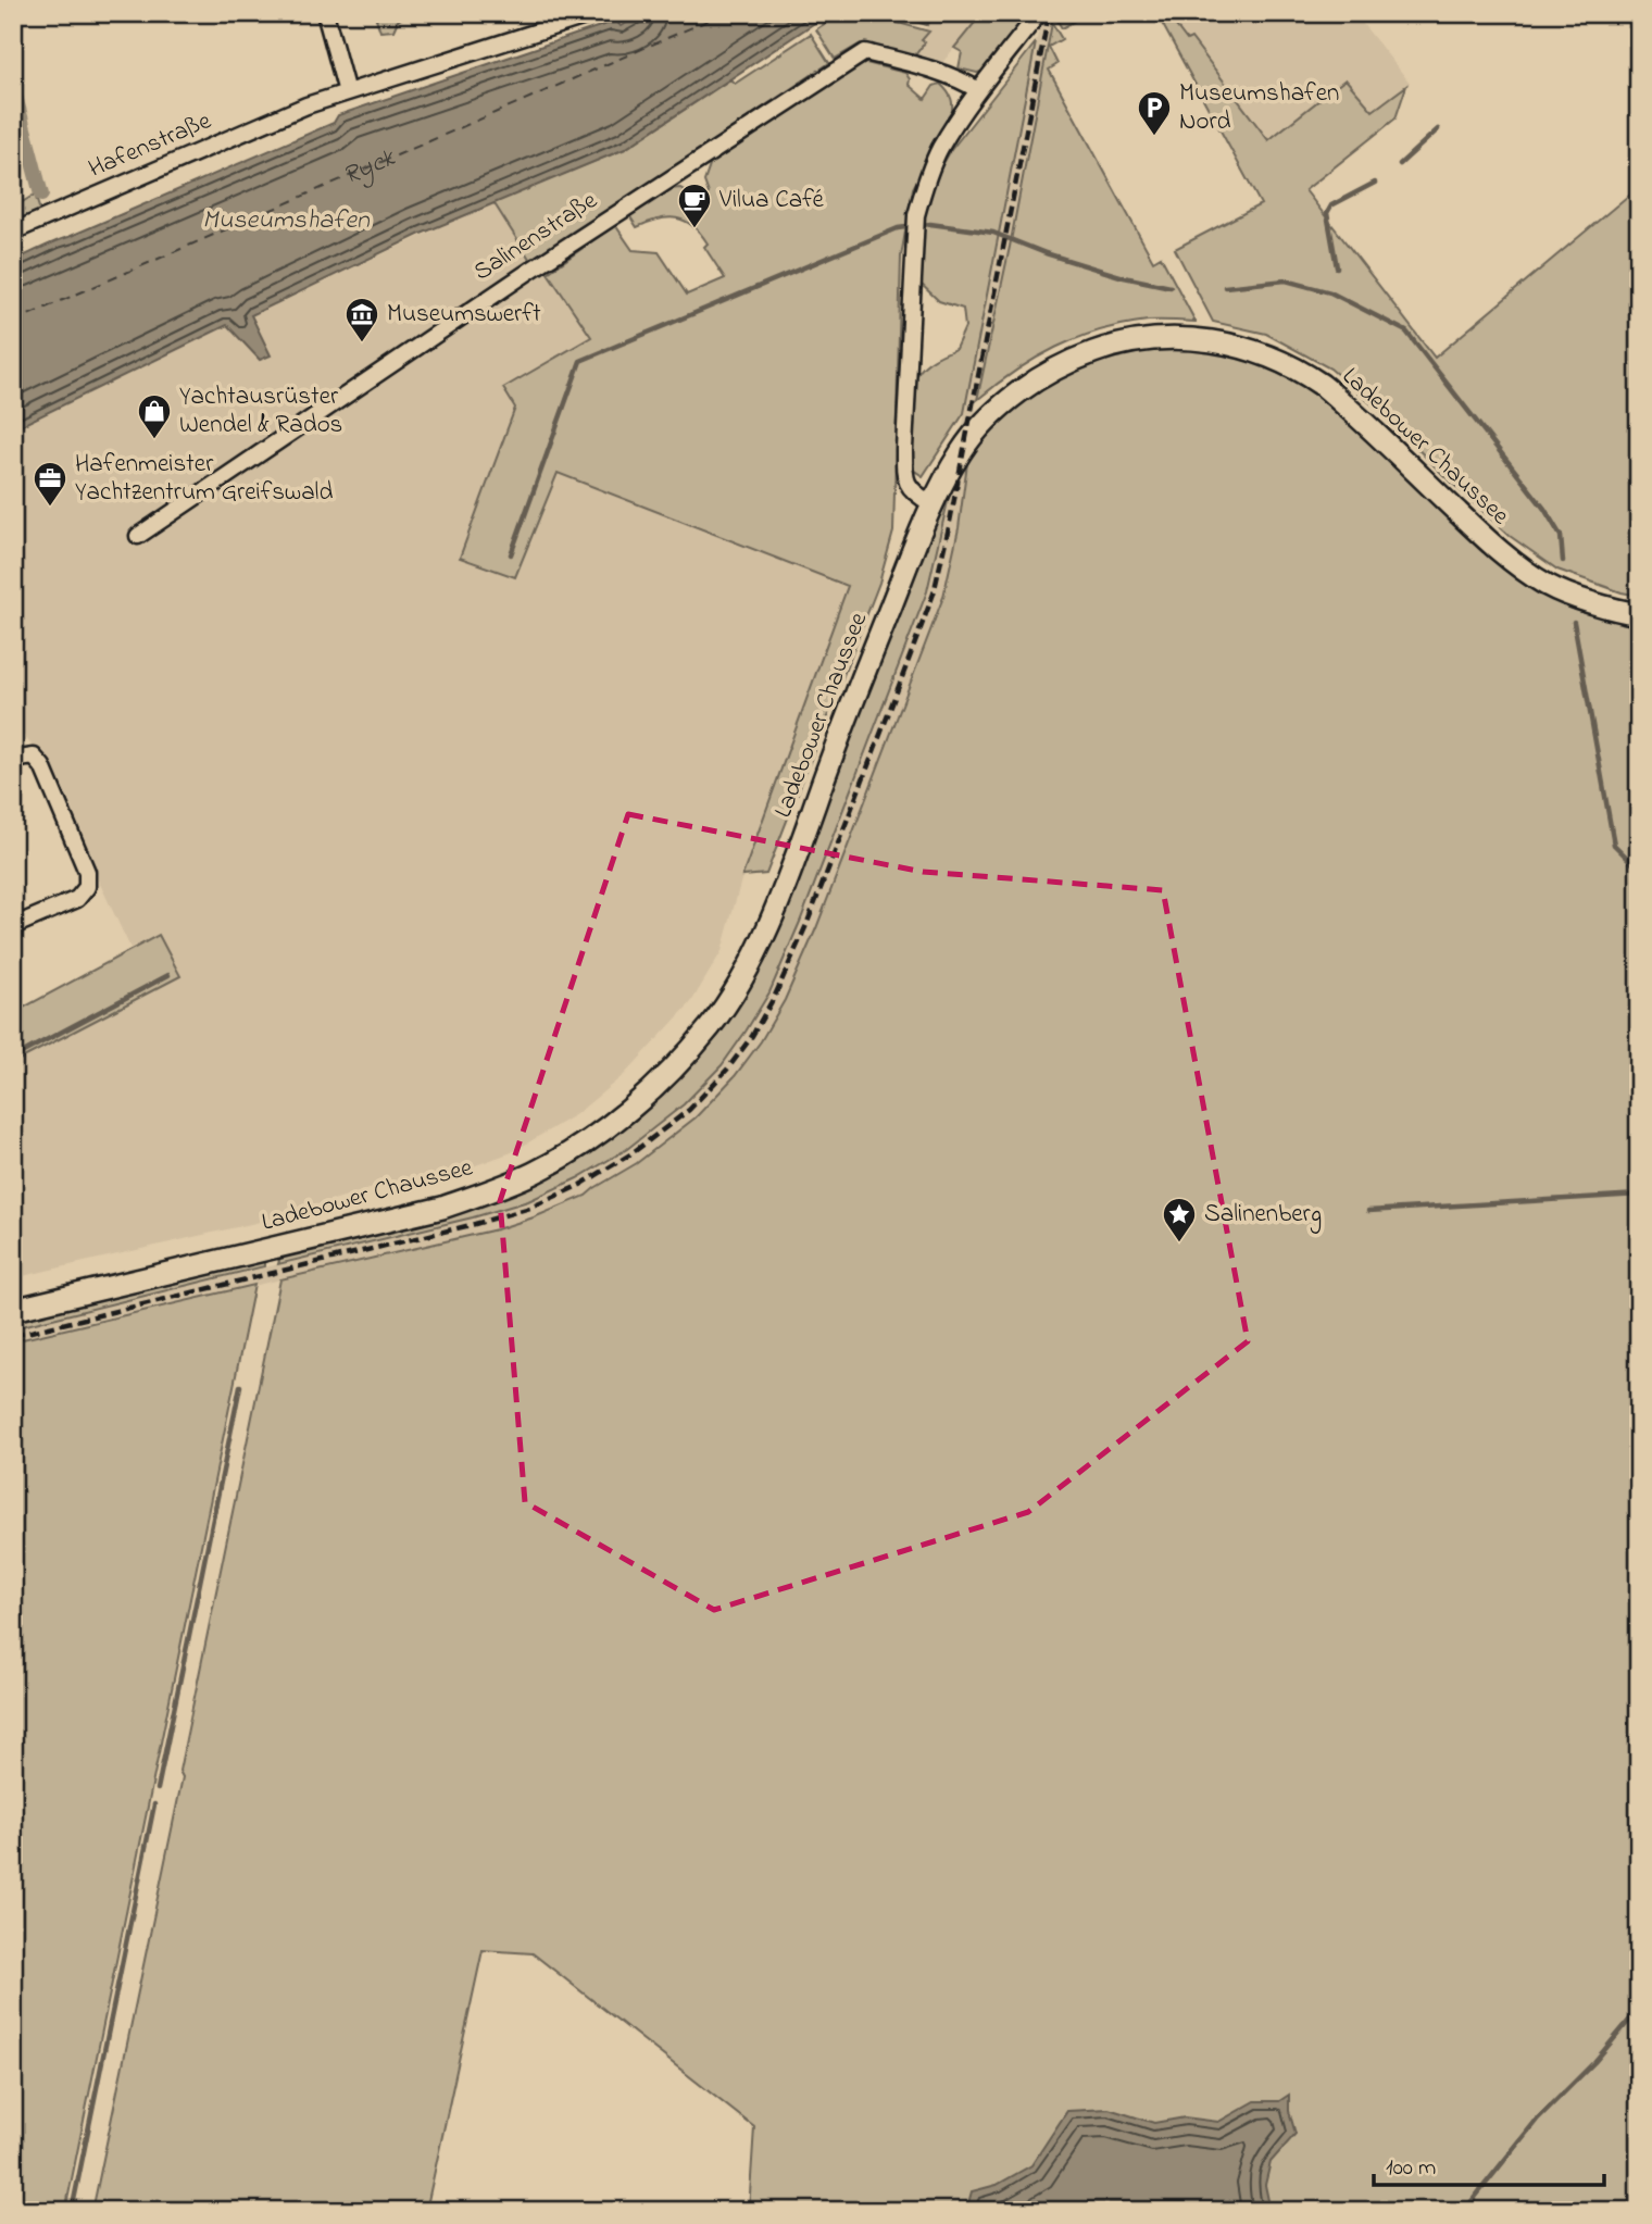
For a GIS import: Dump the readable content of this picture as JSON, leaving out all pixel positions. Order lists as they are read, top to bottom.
{
  "streets": {
    "street": ["Hafenstraße", "Salinenstraße", "Ladebower Chaussee"]
  },
  "water": ["Ryck", "Museumshafen"],
  "places": {
    "parking": ["Museumshafen Nord"],
    "cafe": ["Vilua Café"],
    "museum": ["Museumswerft"],
    "shop": ["Yachtausrüster Wendel & Rados"],
    "office": ["Hafenmeister Yachtzentrum Greifswald"],
    "place": ["Salinenberg"]
  },
  "scale_bar": "100 m"
}
